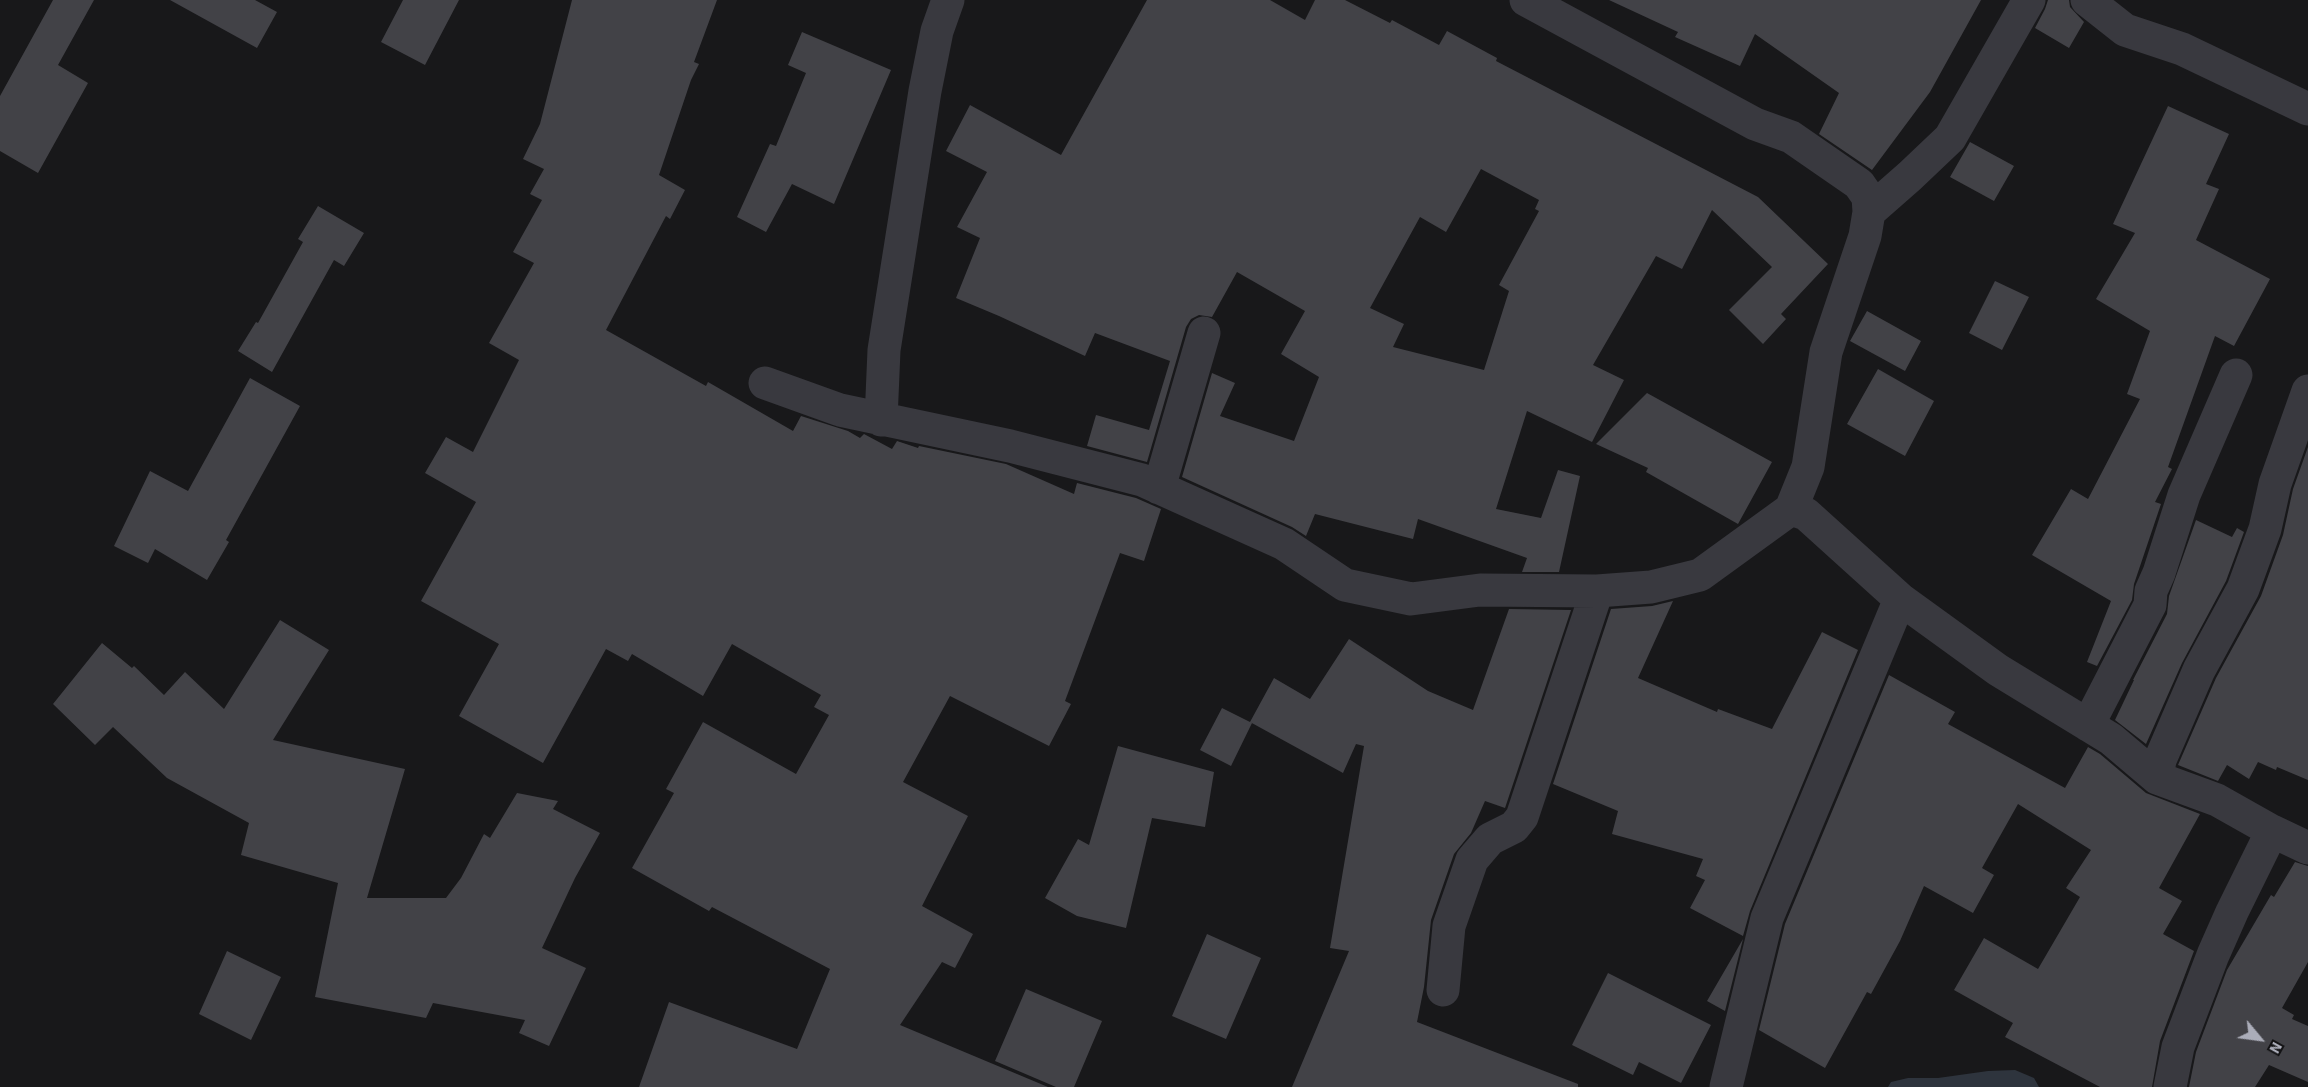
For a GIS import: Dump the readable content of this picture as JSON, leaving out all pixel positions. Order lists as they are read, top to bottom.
{
  "north": "bottom right"
}
